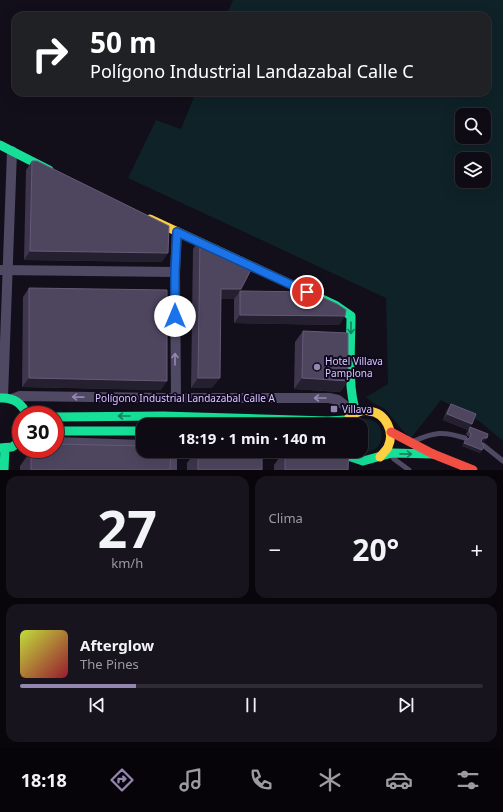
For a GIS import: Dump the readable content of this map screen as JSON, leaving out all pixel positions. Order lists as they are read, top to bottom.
{
  "streets": {
    "street": ["Polígono Industrial Landazabal Calle A"]
  },
  "one_way": ["Polígono Industrial Landazabal Calle A"],
  "places": {
    "other": ["Hotel Villava Pamplona"],
    "transit": ["Villava"]
  },
  "page": {
    "turn": ["50 m", "Polígono Industrial Landazabal Calle C"],
    "limit": "30",
    "trip": "18:19 · 1 min · 140 m",
    "tile": [
      ["27", "km/h"],
      "Clima"
    ],
    "heat": ["−", "20°", "+"],
    "song": ["Afterglow", "The Pines"],
    "tabs": "18:18"
  }
}
